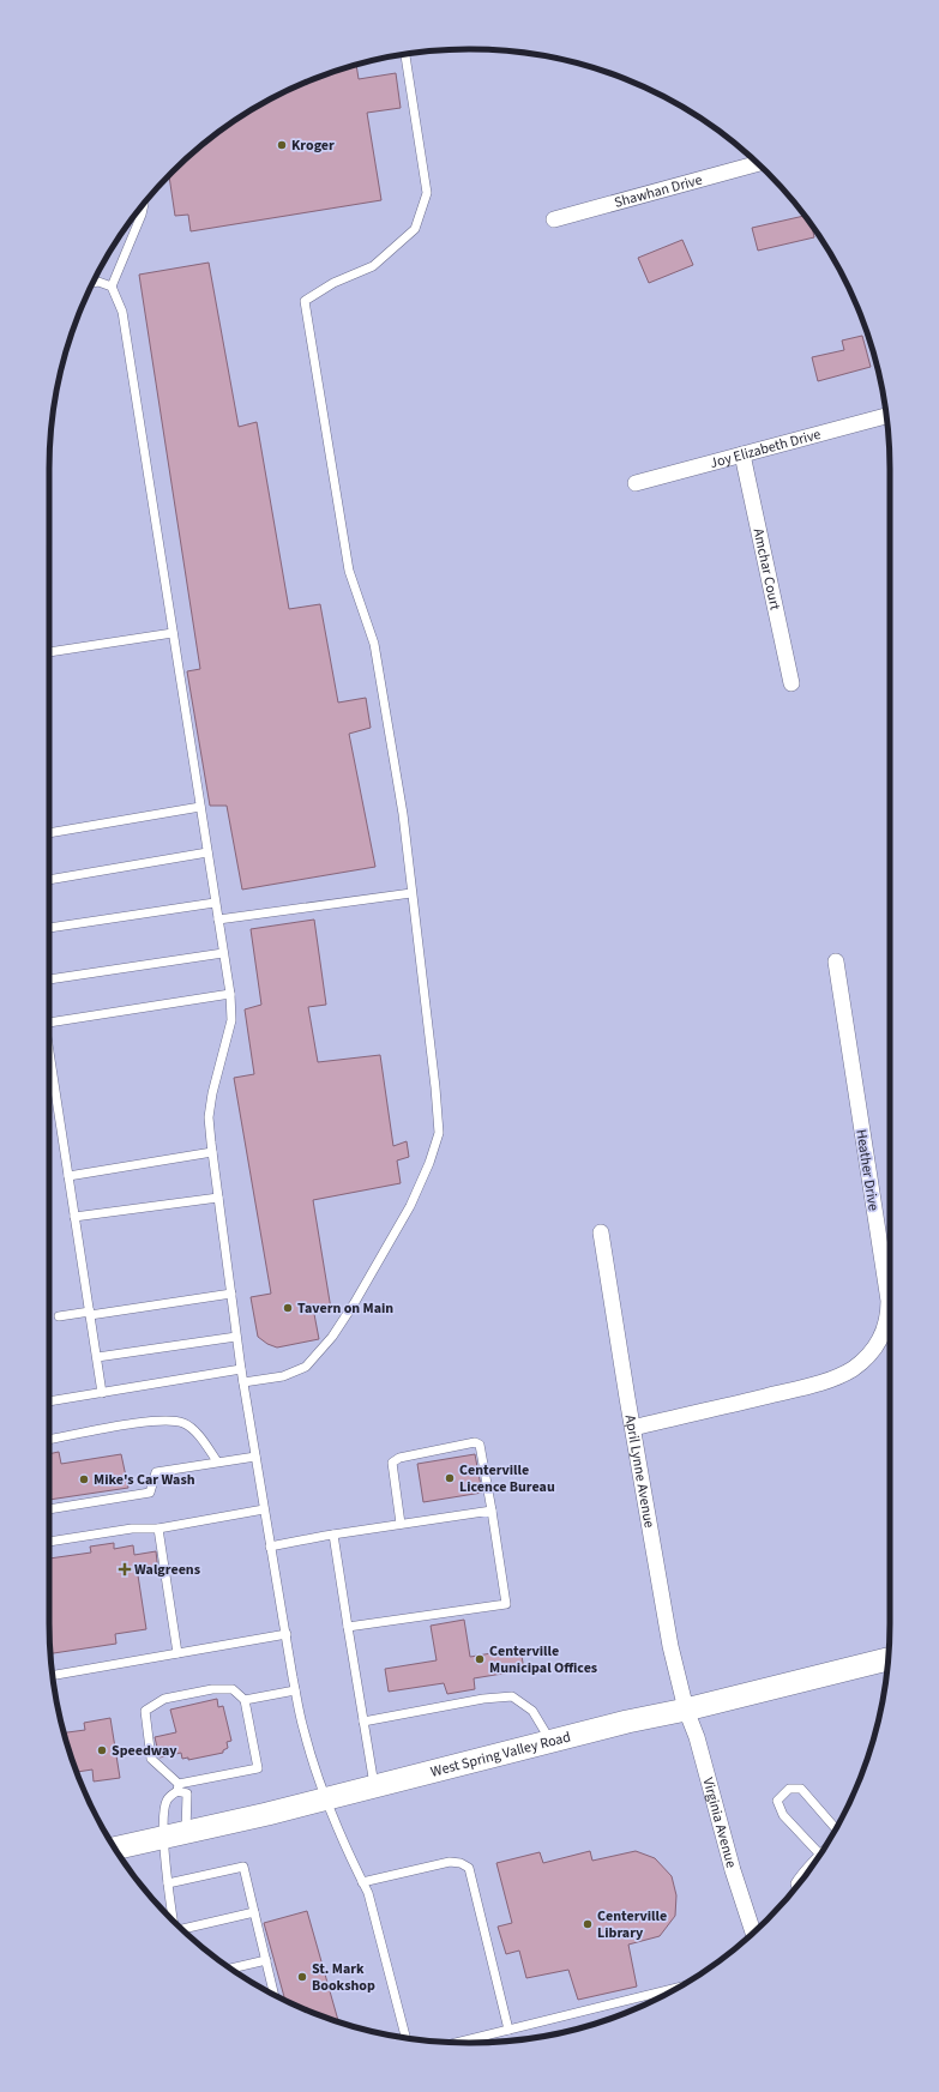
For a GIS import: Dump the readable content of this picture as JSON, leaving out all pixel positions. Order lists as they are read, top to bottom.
{
  "streets": {
    "street": [
      "Shawhan Drive",
      "Joy Elizabeth Drive",
      "Amchar Court",
      "Heather Drive",
      "April Lynne Avenue",
      "West Spring Valley Road",
      "Virginia Avenue"
    ]
  },
  "crossings": [
    ["Joy Elizabeth Drive", "Amchar Court"],
    ["Heather Drive", "April Lynne Avenue"],
    ["April Lynne Avenue", "West Spring Valley Road"],
    ["April Lynne Avenue", "Virginia Avenue"],
    ["West Spring Valley Road", "Virginia Avenue"]
  ],
  "places": {
    "other": [
      "Kroger",
      "Tavern on Main",
      "Centerville Licence Bureau",
      "Mike's Car Wash",
      "Centerville Municipal Offices",
      "Speedway",
      "Centerville Library",
      "St. Mark Bookshop"
    ],
    "health": ["Walgreens"]
  }
}
